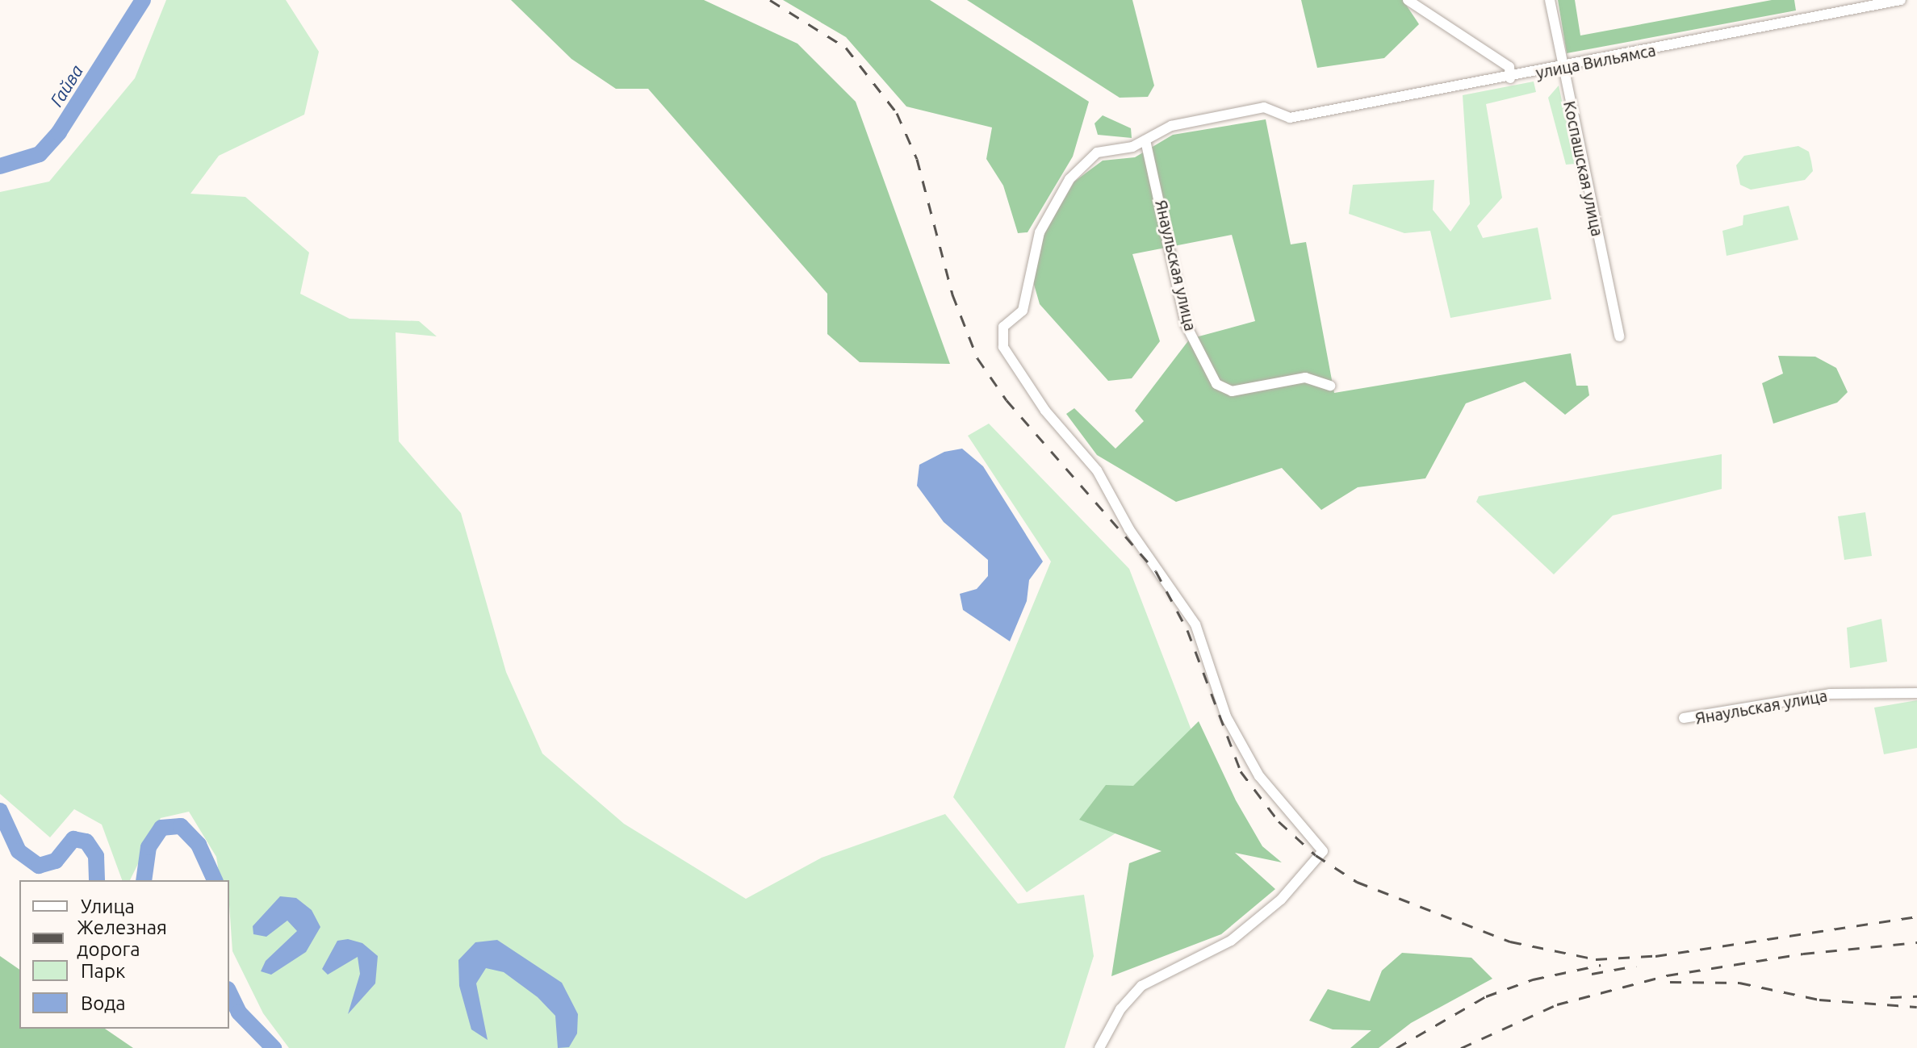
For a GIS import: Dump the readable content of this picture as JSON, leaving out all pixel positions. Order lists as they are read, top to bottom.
{
  "streets": {
    "street": ["улица Вильямса", "Коспашская улица", "Янаульская улица"]
  },
  "crossings": [
    ["улица Вильямса", "Коспашская улица"],
    ["улица Вильямса", "Янаульская улица"]
  ],
  "water": ["Гайва"],
  "legend": [
    "Улица",
    "Железная дорога",
    "Парк",
    "Вода"
  ]
}
